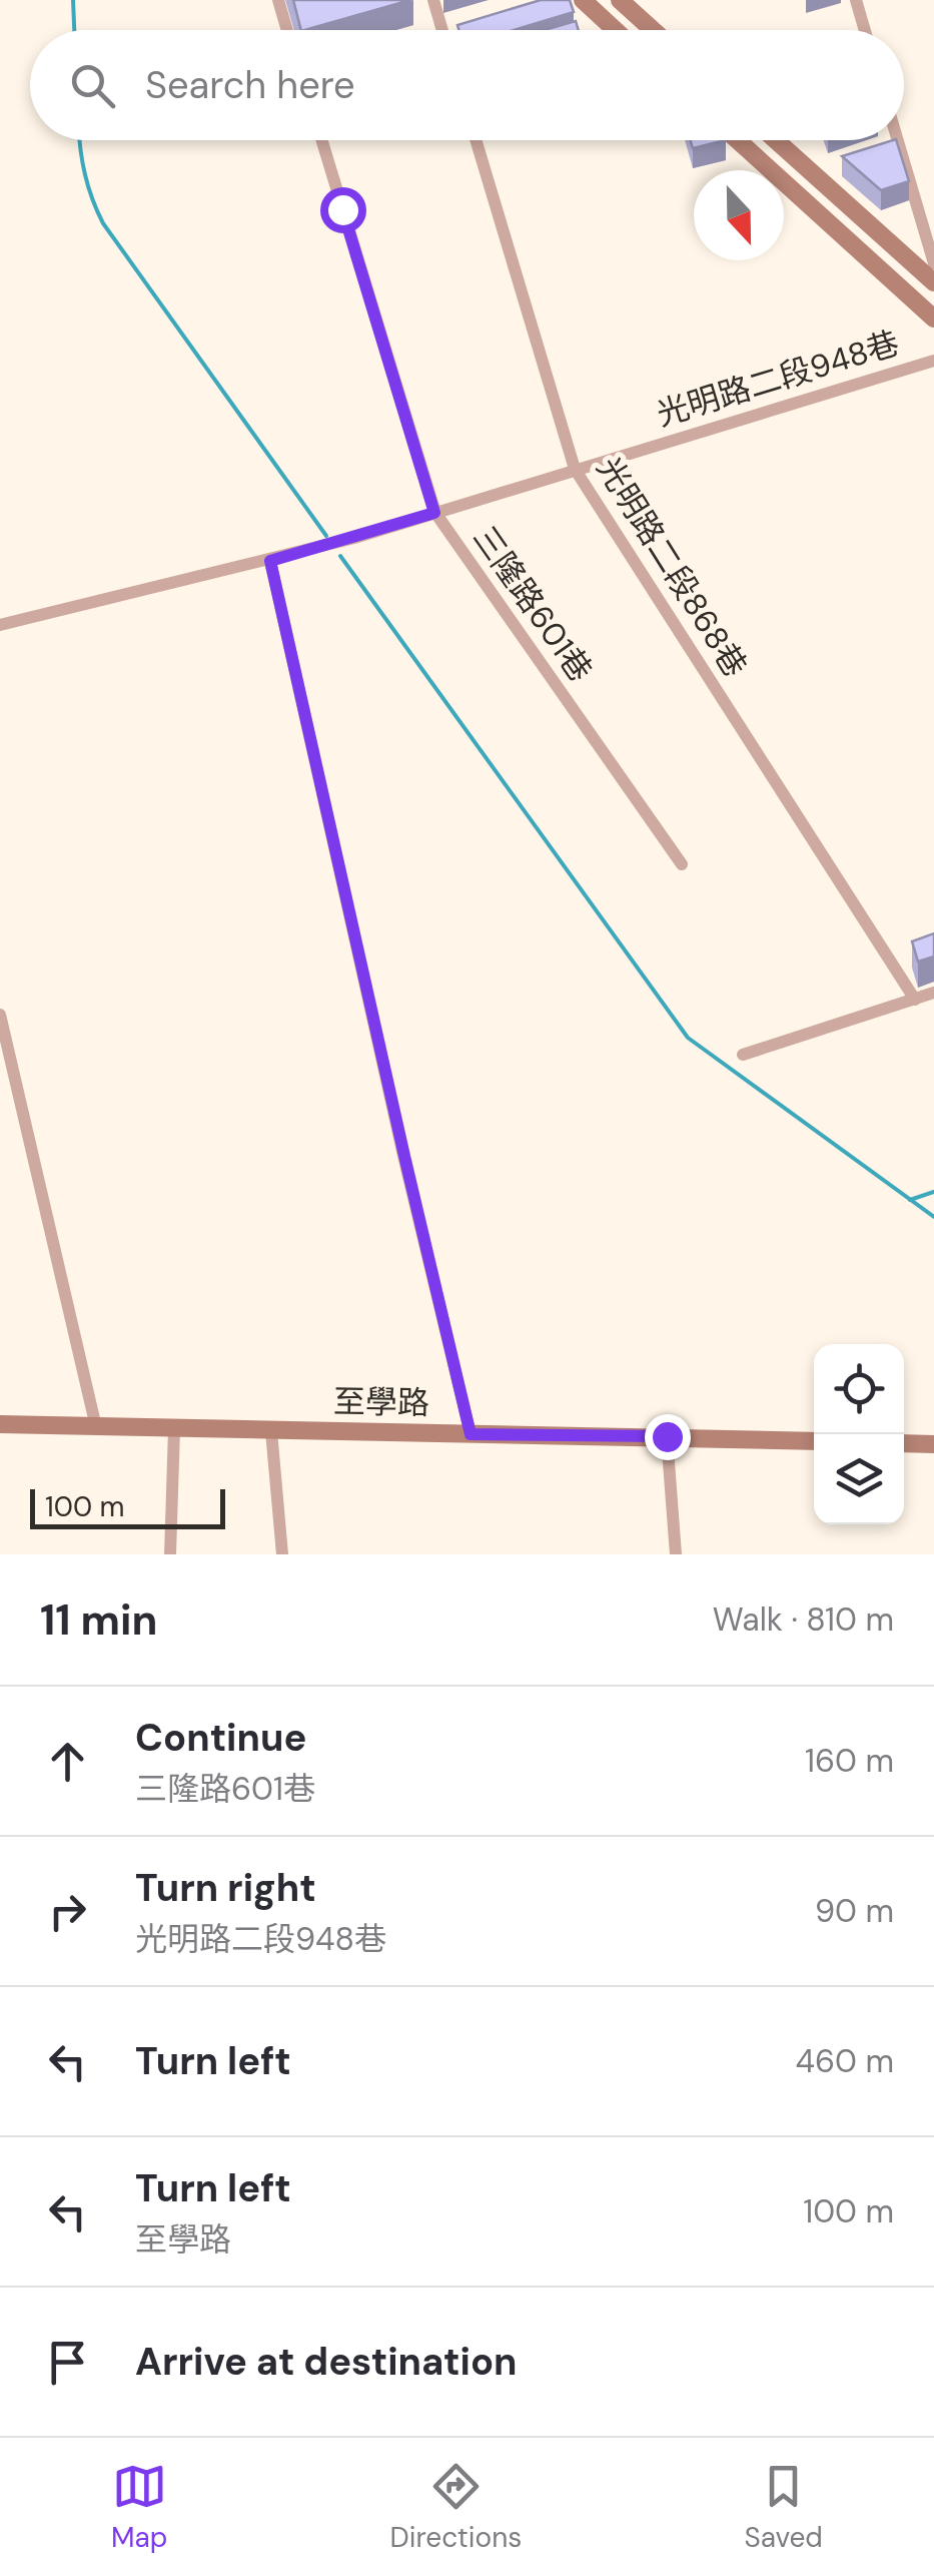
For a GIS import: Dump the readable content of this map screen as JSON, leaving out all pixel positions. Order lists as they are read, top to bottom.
{
  "streets": {
    "street": [
      "光明路二段948巷",
      "光明路二段868巷",
      "三隆路601巷",
      "至學路"
    ]
  },
  "crossings": [
    ["光明路二段948巷", "光明路二段868巷"],
    ["光明路二段948巷", "三隆路601巷"]
  ],
  "scale_bar": "100 m",
  "north": "bottom",
  "page": {
    "search": "Search here",
    "scale": "100 m",
    "heading": ["11 min", "Walk · 810 m"],
    "list": [
      ["Continue", "三隆路601巷", "160 m"],
      ["Turn right", "光明路二段948巷", "90 m"],
      ["Turn left", "460 m"],
      ["Turn left", "至學路", "100 m"],
      "Arrive at destination"
    ],
    "nav": ["Map", "Directions", "Saved"]
  }
}
